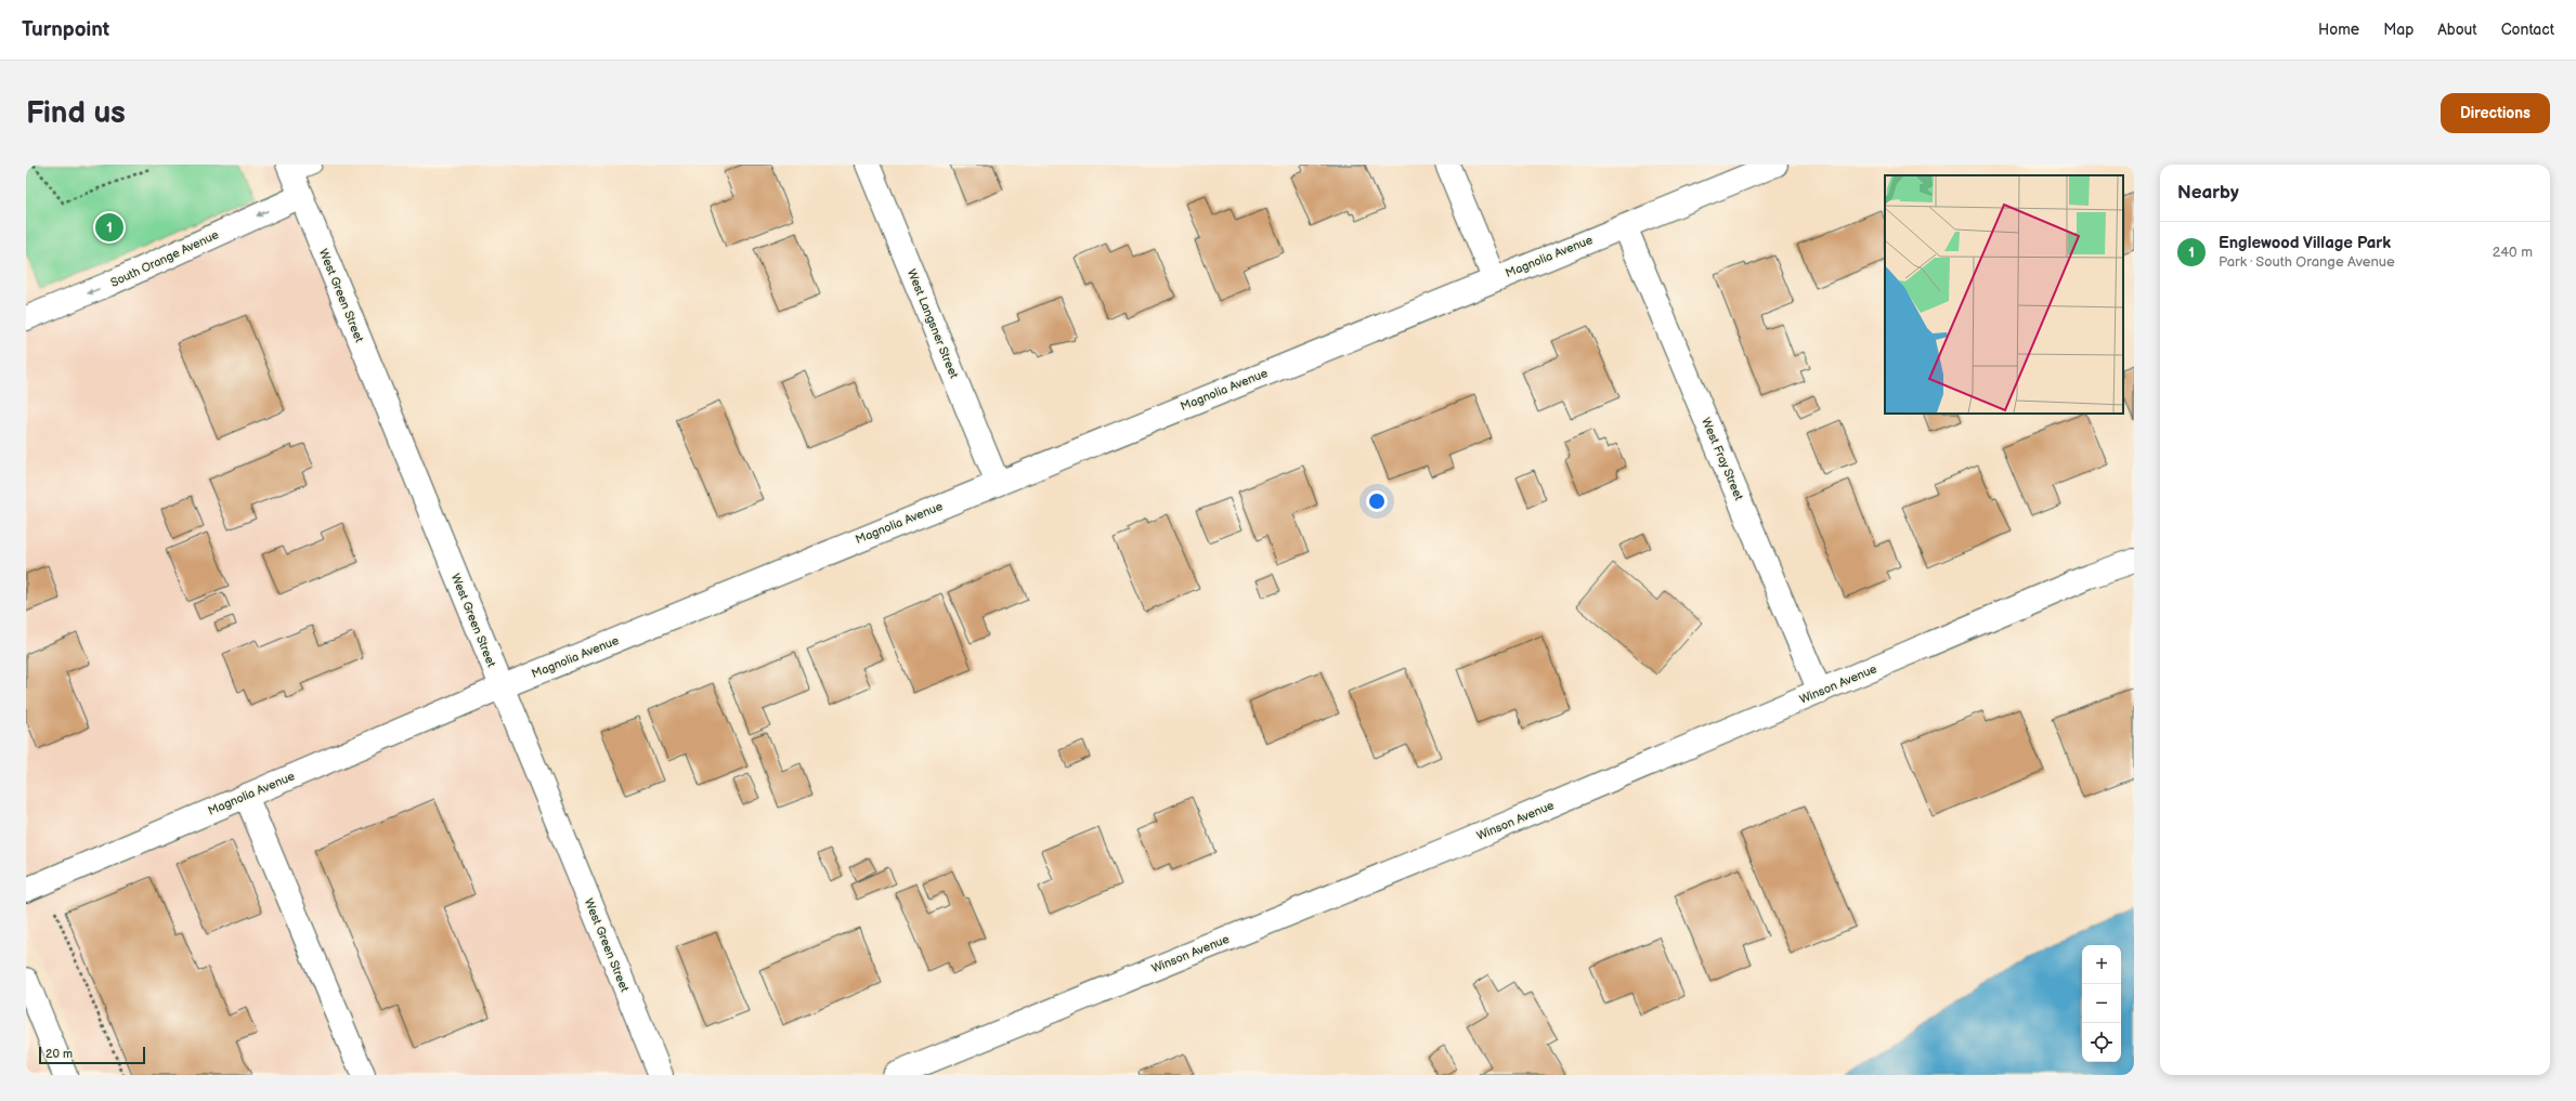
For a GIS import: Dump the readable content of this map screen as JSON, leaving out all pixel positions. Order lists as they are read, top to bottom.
{
  "streets": {
    "street": [
      "Magnolia Avenue",
      "South Orange Avenue",
      "West Green Street",
      "West Langsner Street",
      "West Fray Street",
      "Winson Avenue"
    ]
  },
  "crossings": [
    ["Magnolia Avenue", "West Green Street"],
    ["Magnolia Avenue", "West Langsner Street"],
    ["Magnolia Avenue", "West Fray Street"],
    ["South Orange Avenue", "West Green Street"],
    ["West Fray Street", "Winson Avenue"]
  ],
  "one_way": ["South Orange Avenue"],
  "scale_bar": "20 m",
  "page": {
    "header": "Turnpoint",
    "nav": [
      "Home",
      "Map",
      "About",
      "Contact"
    ],
    "buttons": "Directions",
    "title": "Find us",
    "heading": "Nearby",
    "pins": "1",
    "list": [
      {
        "mark": "1",
        "name": "Englewood Village Park",
        "note": "Park · South Orange Avenue",
        "value": "240 m"
      }
    ],
    "map_buttons": ["+", "−"],
    "scale": "20 m"
  }
}
